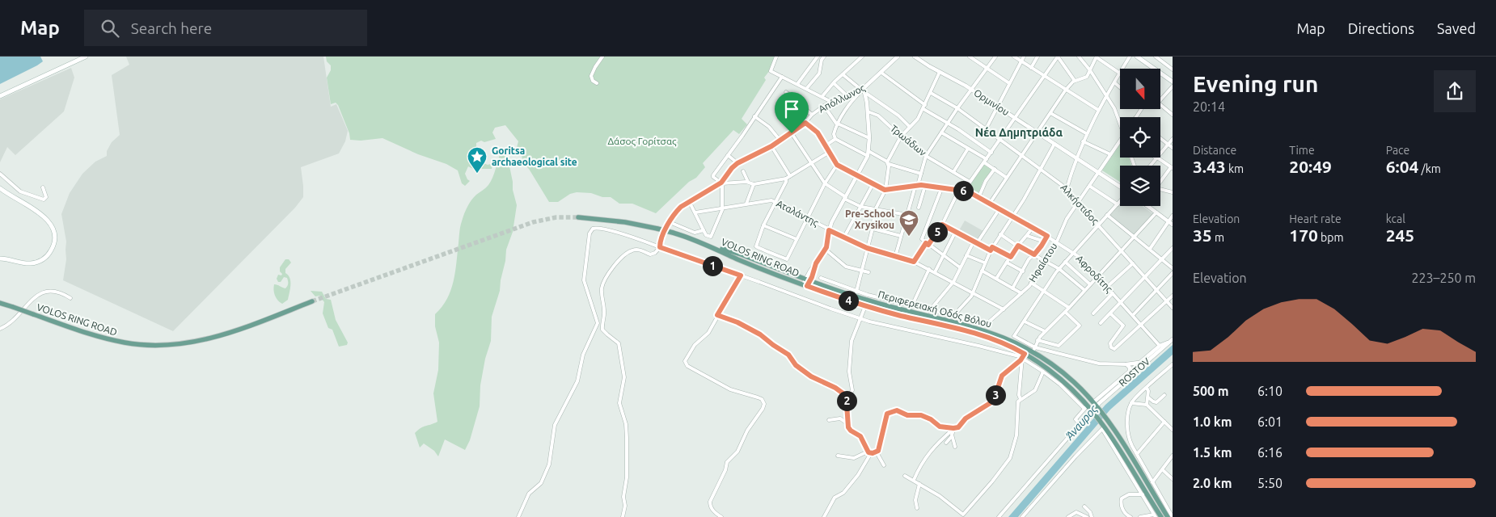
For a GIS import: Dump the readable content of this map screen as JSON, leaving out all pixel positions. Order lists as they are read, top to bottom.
{
  "streets": {
    "main road": ["VOLOS RING ROAD", "Περιφερειακή Οδός Βόλου"],
    "street": [
      "Απόλλωνος",
      "Ορμινίου",
      "Τρωάδων",
      "Αλκήστιδος",
      "Αταλάντης",
      "Ηφαίστου",
      "Αφροδίτης",
      "ROSTOV"
    ]
  },
  "crossings": [
    ["Ορμινίου", "Ηφαίστου"],
    ["Αλκήστιδος", "Ηφαίστου"],
    ["Αταλάντης", "Ηφαίστου"],
    ["VOLOS RING ROAD", "Περιφερειακή Οδός Βόλου"],
    ["Ηφαίστου", "Αφροδίτης"],
    ["Περιφερειακή Οδός Βόλου", "ROSTOV"]
  ],
  "districts": ["Νέα Δημητριάδα"],
  "water": ["Άναυρος"],
  "parks": ["Δάσος Γορίτσας"],
  "places": {
    "place": ["Goritsa archaeological site"],
    "school or university": ["Pre-School Xrysikou"]
  },
  "north": "bottom",
  "page": {
    "header": "Map",
    "search": "Search here",
    "nav": ["Map", "Directions", "Saved"],
    "heading": ["Evening run", "20:14"],
    "stats": [
      ["Distance", "3.43 km"],
      ["Time", "20:49"],
      ["Pace", "6:04 /km"],
      ["Elevation", "35 m"],
      ["Heart rate", "170 bpm"],
      ["kcal", "245"]
    ],
    "pins": [
      "6",
      "5",
      "1",
      "4",
      "3",
      "2"
    ],
    "chart": ["Elevation", "223–250 m"],
    "list": [
      {
        "name": "500 m",
        "note": "6:10"
      },
      {
        "name": "1.0 km",
        "note": "6:01"
      },
      {
        "name": "1.5 km",
        "note": "6:16"
      },
      {
        "name": "2.0 km",
        "note": "5:50"
      }
    ]
  }
}
